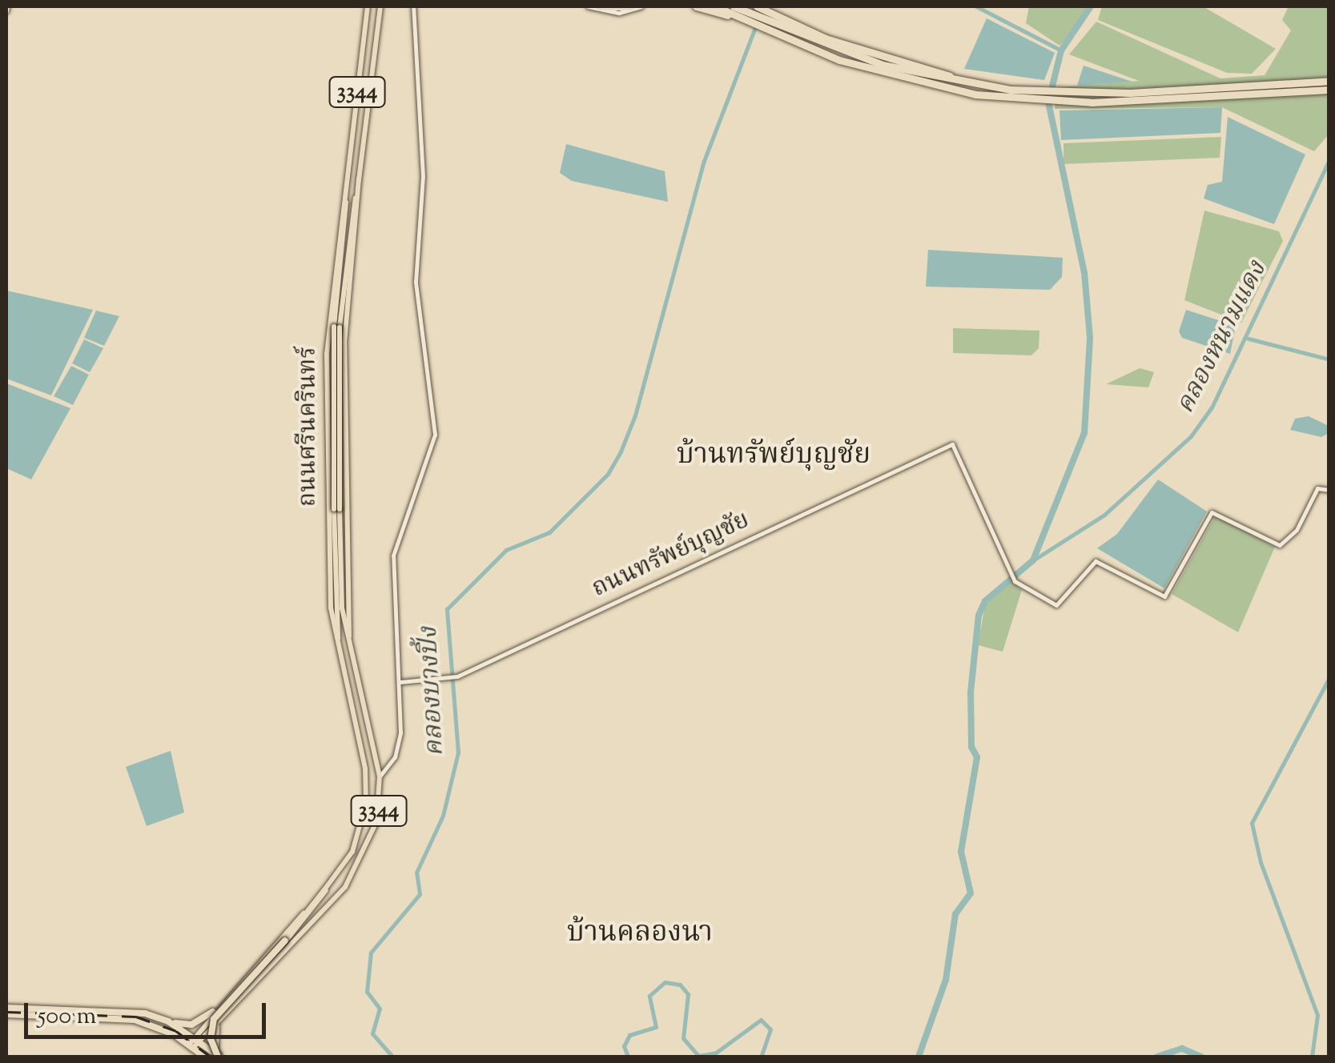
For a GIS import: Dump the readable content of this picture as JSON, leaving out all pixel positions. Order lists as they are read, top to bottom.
{
  "streets": {
    "main road": ["3344", "ถนนศรีนครินทร์"],
    "street": ["ถนนทรัพย์บุญชัย"]
  },
  "districts": ["บ้านทรัพย์บุญชัย", "บ้านคลองนา"],
  "water": ["คลองหนามแดง", "คลองบางปิ้ง"],
  "scale_bar": "500 m"
}
